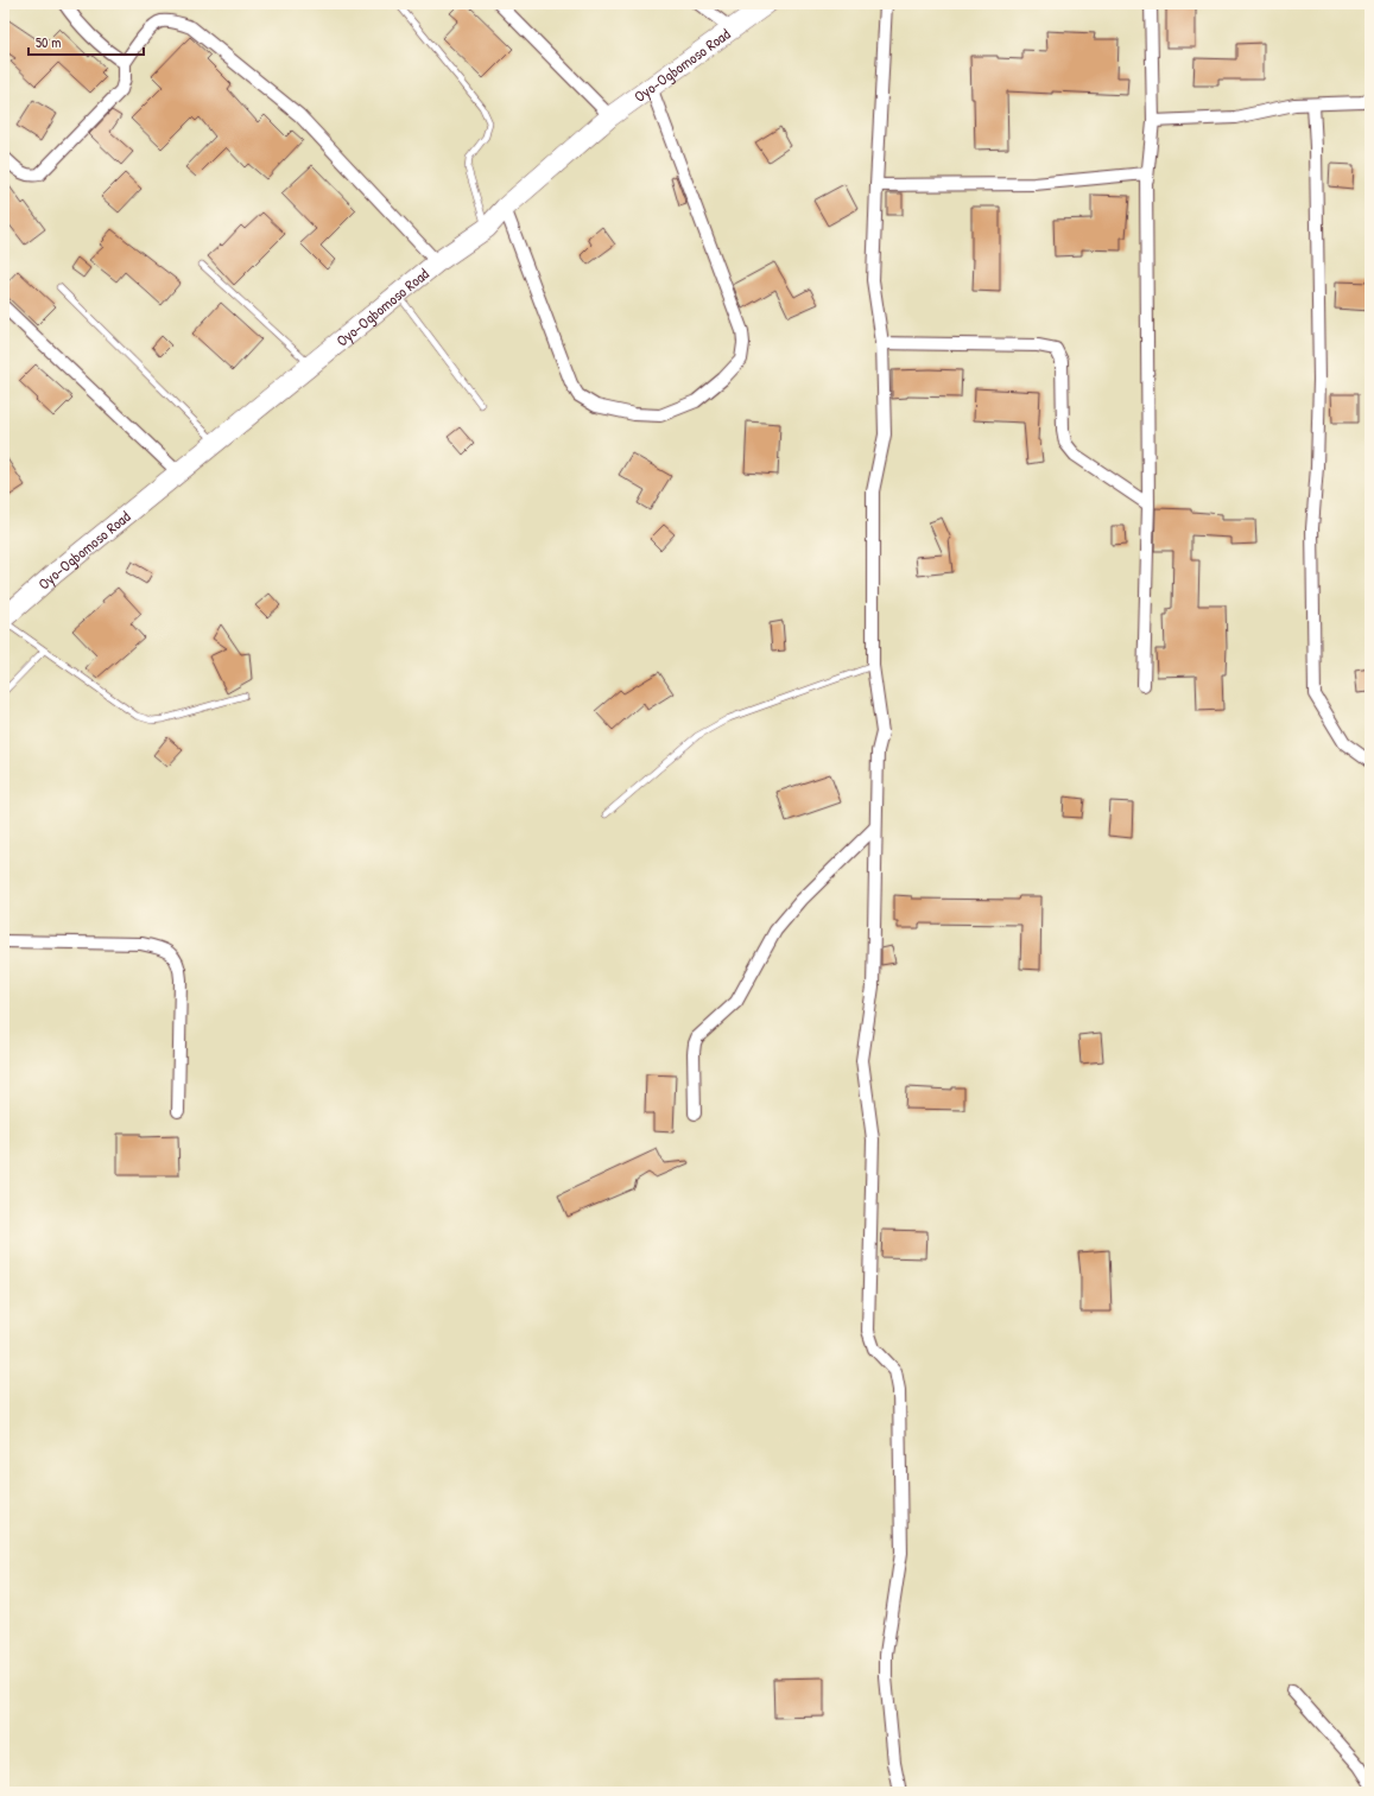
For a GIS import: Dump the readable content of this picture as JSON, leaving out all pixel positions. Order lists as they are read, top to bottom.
{
  "streets": {
    "highway": ["Oyo-Ogbomoso Road"]
  },
  "scale_bar": "50 m"
}
